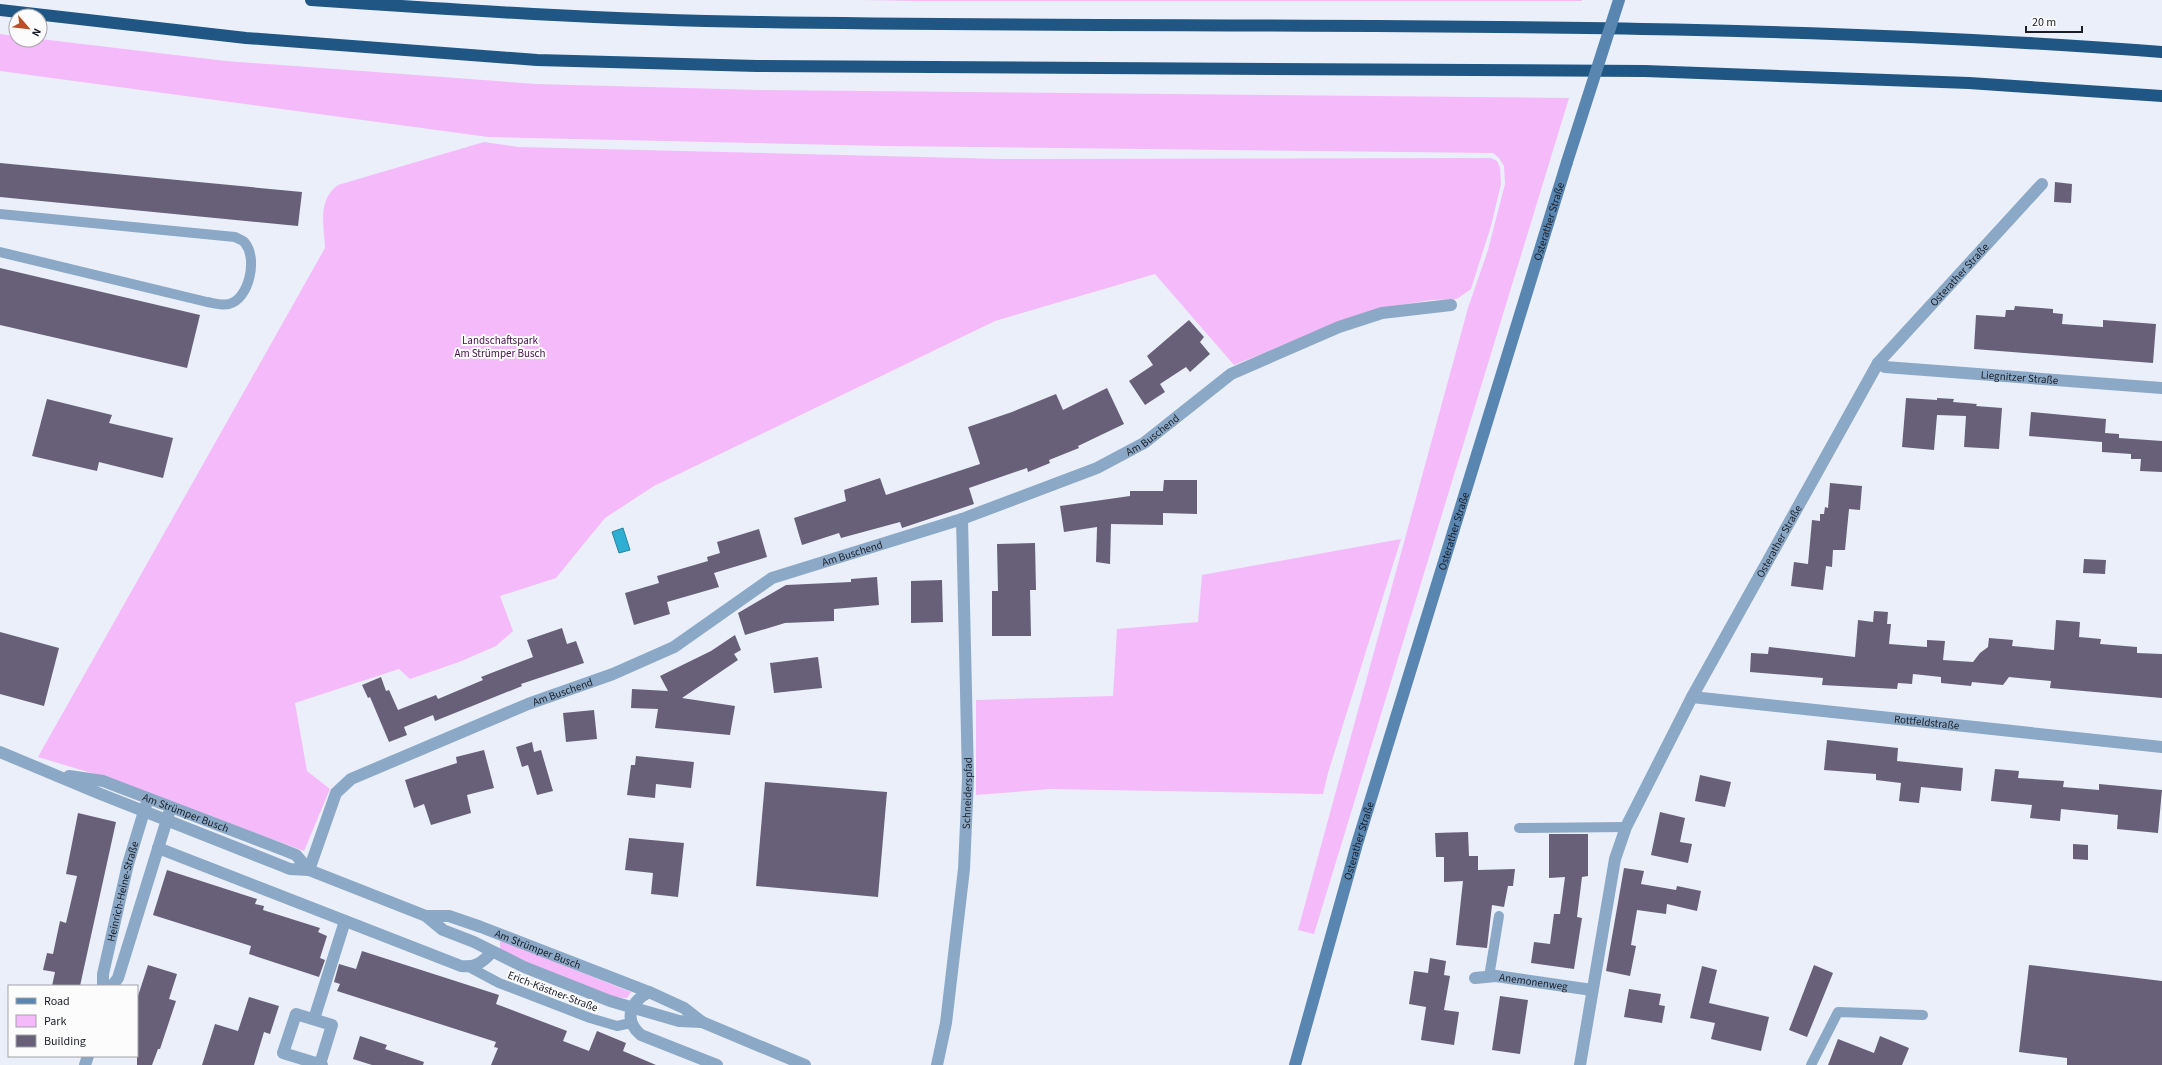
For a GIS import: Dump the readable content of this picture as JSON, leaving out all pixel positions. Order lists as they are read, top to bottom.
{
  "streets": {
    "main road": ["Osterather Straße"],
    "street": [
      "Liegnitzer Straße",
      "Am Buschend",
      "Rottfeldstraße",
      "Schneiderspfad",
      "Am Strümper Busch",
      "Heinrich-Heine-Straße",
      "Anemonenweg"
    ],
    "lane": ["Erich-Kästner-Straße"]
  },
  "crossings": [
    ["Osterather Straße", "Liegnitzer Straße"],
    ["Osterather Straße", "Rottfeldstraße"],
    ["Osterather Straße", "Anemonenweg"],
    ["Am Buschend", "Schneiderspfad"],
    ["Am Buschend", "Am Strümper Busch"],
    ["Am Strümper Busch", "Heinrich-Heine-Straße"]
  ],
  "parks": ["Landschaftspark Am Strümper Busch"],
  "legend": ["Road", "Park", "Building"],
  "scale_bar": "20 m",
  "north": "bottom right"
}
